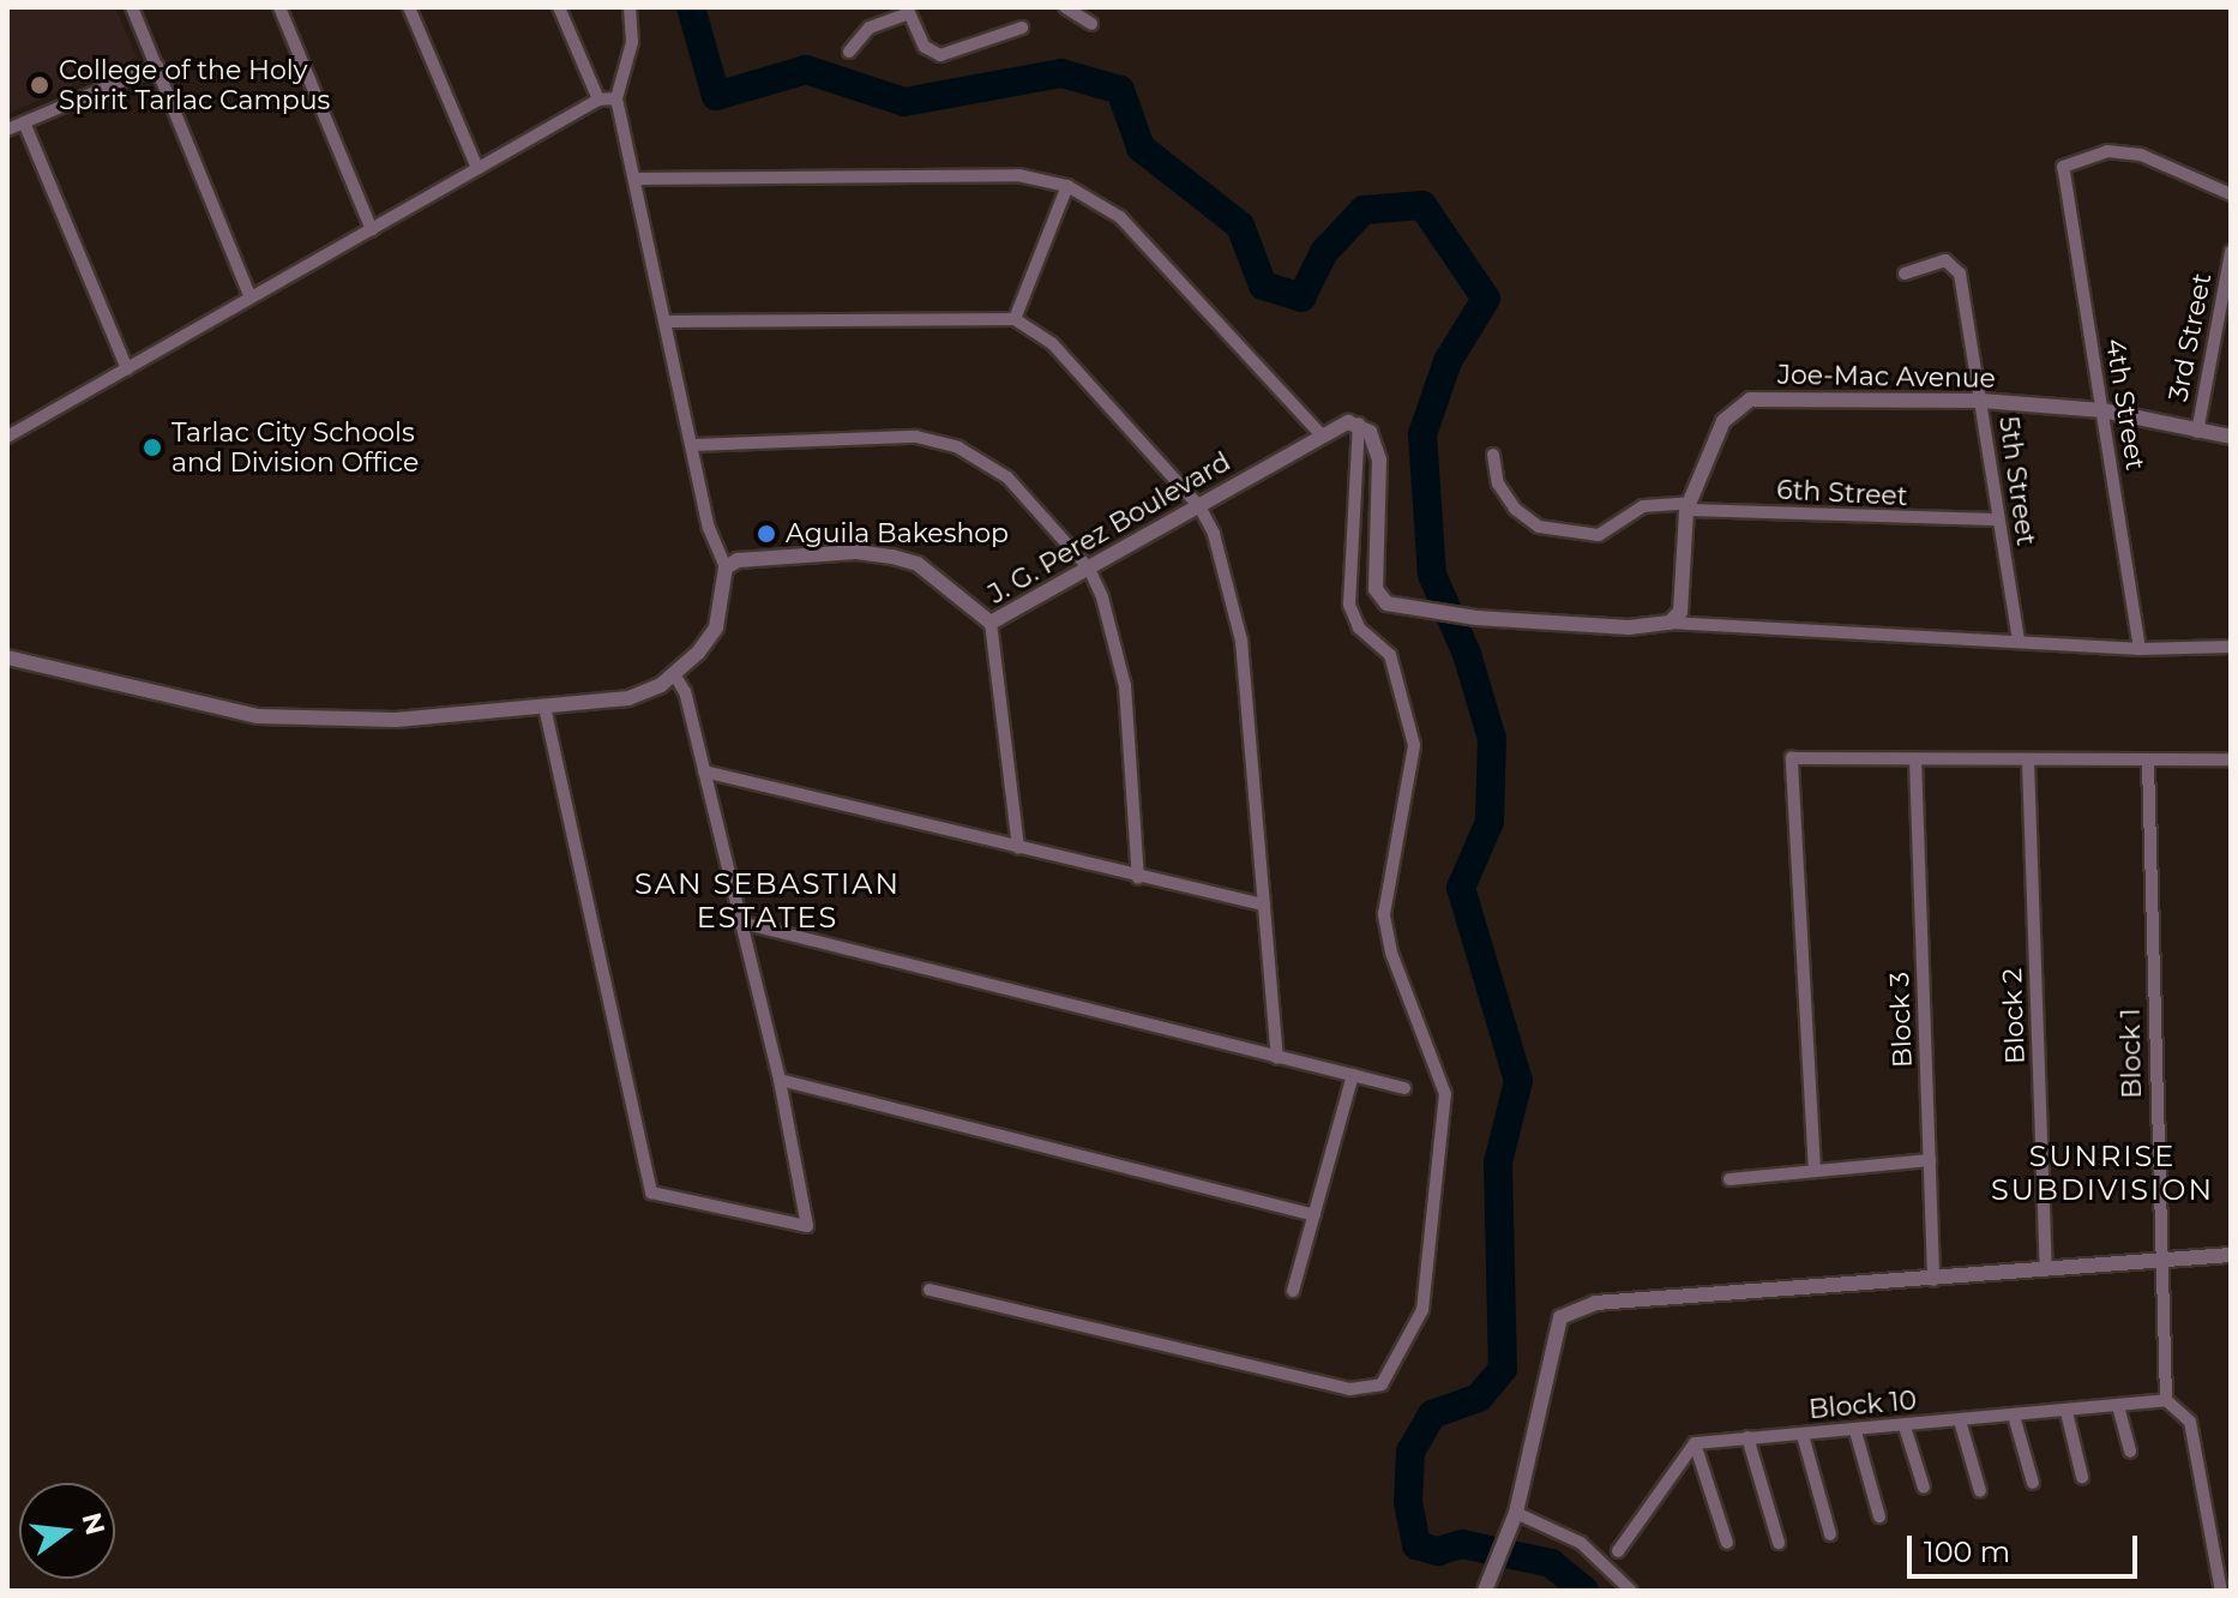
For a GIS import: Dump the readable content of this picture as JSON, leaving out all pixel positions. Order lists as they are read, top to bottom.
{
  "streets": {
    "street": [
      "3rd Street",
      "Joe-Mac Avenue",
      "4th Street",
      "5th Street",
      "6th Street",
      "J. G. Perez Boulevard",
      "Block 2",
      "Block 3",
      "Block 1",
      "Block 10"
    ]
  },
  "crossings": [
    ["3rd Street", "Joe-Mac Avenue"],
    ["Joe-Mac Avenue", "4th Street"],
    ["Joe-Mac Avenue", "5th Street"],
    ["Joe-Mac Avenue", "6th Street"],
    ["5th Street", "6th Street"],
    ["Block 1", "Block 10"]
  ],
  "districts": ["SAN SEBASTIAN ESTATES", "SUNRISE SUBDIVISION"],
  "places": ["College of the Holy Spirit Tarlac Campus", "Tarlac City Schools and Division Office", "Aguila Bakeshop"],
  "scale_bar": "100 m",
  "north": "right"
}
